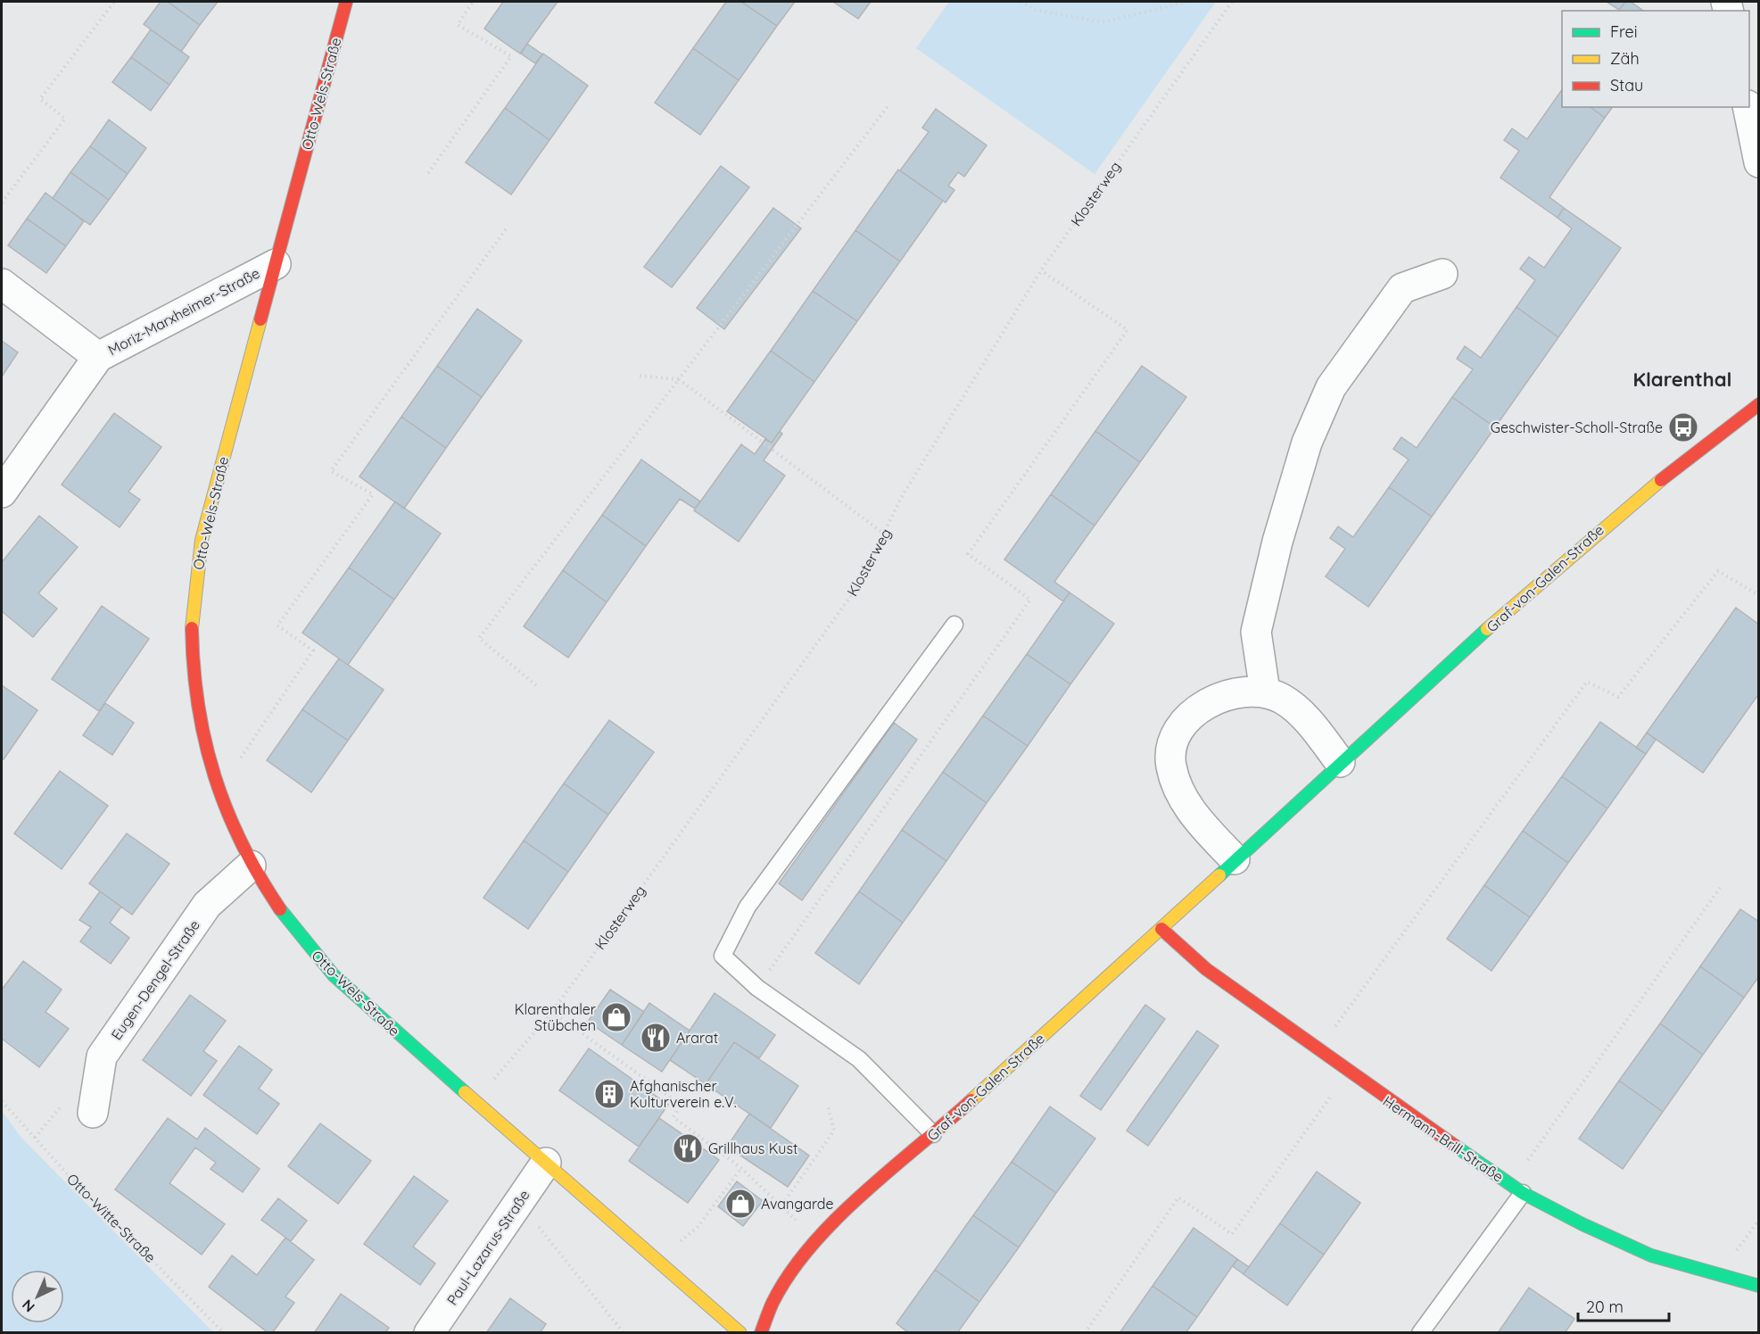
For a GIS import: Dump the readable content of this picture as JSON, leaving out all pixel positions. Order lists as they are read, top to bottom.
{
  "streets": {
    "street": [
      "Otto-Wels-Straße",
      "Moriz-Marxheimer-Straße",
      "Graf-von-Galen-Straße",
      "Eugen-Dengel-Straße",
      "Hermann-Brill-Straße",
      "Paul-Lazarus-Straße"
    ],
    "path": ["Klosterweg", "Otto-Witte-Straße"]
  },
  "crossings": [
    ["Otto-Wels-Straße", "Klosterweg"],
    ["Otto-Wels-Straße", "Moriz-Marxheimer-Straße"],
    ["Otto-Wels-Straße", "Eugen-Dengel-Straße"],
    ["Otto-Wels-Straße", "Paul-Lazarus-Straße"],
    ["Graf-von-Galen-Straße", "Hermann-Brill-Straße"]
  ],
  "districts": ["Klarenthal"],
  "places": {
    "bus stop": ["Geschwister-Scholl-Straße"],
    "shop": ["Klarenthaler Stübchen", "Avangarde"],
    "restaurant": ["Ararat", "Grillhaus Kust"],
    "building": ["Afghanischer Kulturverein e.V."]
  },
  "legend": ["Frei", "Zäh", "Stau"],
  "scale_bar": "20 m",
  "north": "bottom left"
}
